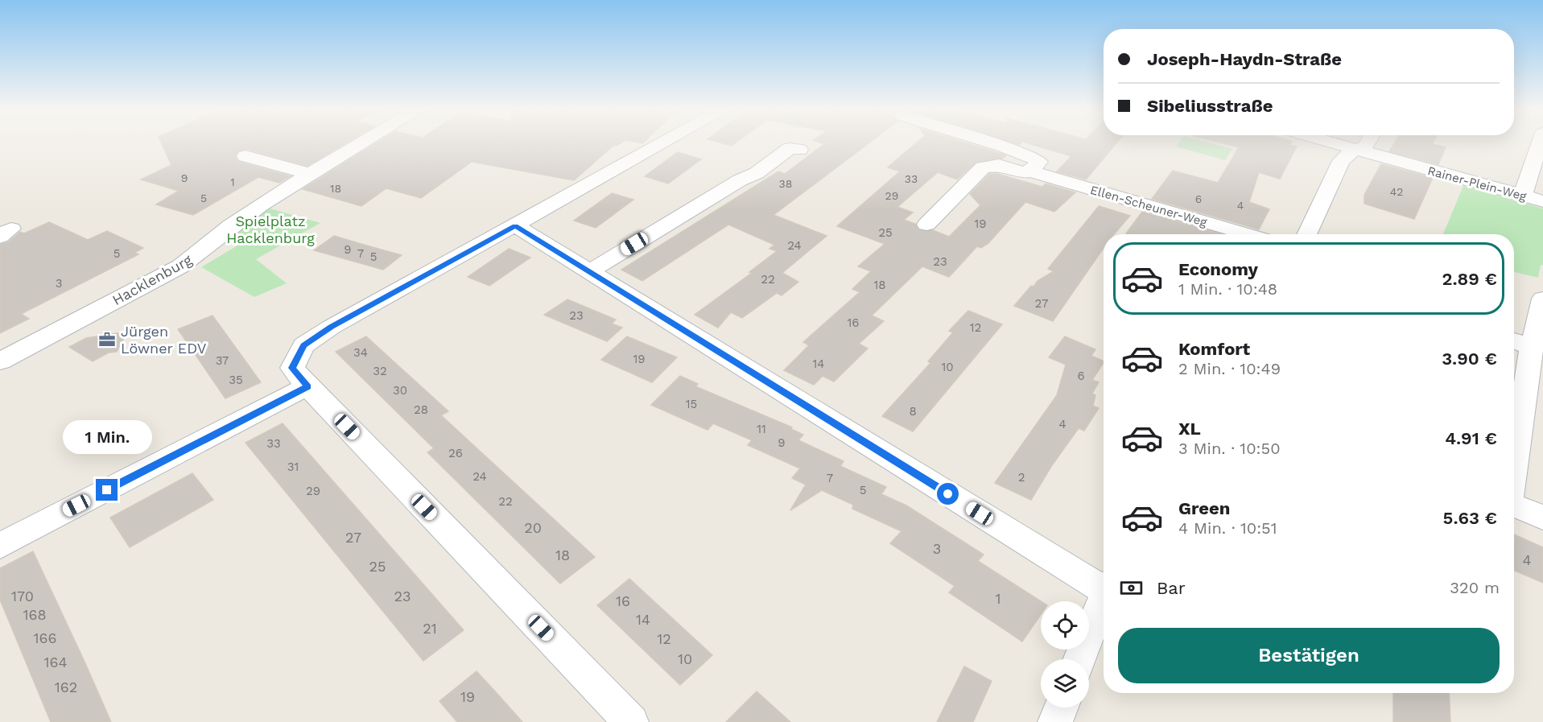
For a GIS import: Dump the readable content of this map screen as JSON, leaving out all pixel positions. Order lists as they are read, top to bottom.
{
  "streets": {
    "street": ["Rainer-Plein-Weg", "Ellen-Scheuner-Weg", "Hacklenburg"]
  },
  "parks": ["Spielplatz Hacklenburg"],
  "places": {
    "office": ["Jürgen Löwner EDV"]
  },
  "house_numbers": [
    "9",
    "33",
    "1",
    "38",
    "18",
    "42",
    "29",
    "5",
    "6",
    "4",
    "19",
    "25",
    "24",
    "9",
    "5",
    "7",
    "5",
    "23",
    "22",
    "3",
    "18",
    "27",
    "23",
    "16",
    "12",
    "34",
    "19",
    "37",
    "14",
    "10",
    "32",
    "6",
    "35",
    "30",
    "15",
    "28",
    "8",
    "4",
    "11",
    "9",
    "33",
    "26",
    "31",
    "24",
    "2",
    "7",
    "5",
    "29",
    "22",
    "20",
    "27",
    "3",
    "18",
    "4",
    "25",
    "170",
    "23",
    "1",
    "16",
    "168",
    "14",
    "21",
    "166",
    "12",
    "10",
    "164",
    "162",
    "19"
  ],
  "page": {
    "banner": ["Joseph-Haydn-Straße", "Sibeliusstraße"],
    "list": [
      {
        "name": "Economy",
        "note": "1 Min. · 10:48",
        "value": "2.89 €"
      },
      {
        "name": "Komfort",
        "note": "2 Min. · 10:49",
        "value": "3.90 €"
      },
      {
        "name": "XL",
        "note": "3 Min. · 10:50",
        "value": "4.91 €"
      },
      {
        "name": "Green",
        "note": "4 Min. · 10:51",
        "value": "5.63 €"
      }
    ],
    "bubble": "1 Min.",
    "pay": ["Bar", "320 m"],
    "buttons": "Bestätigen"
  }
}
